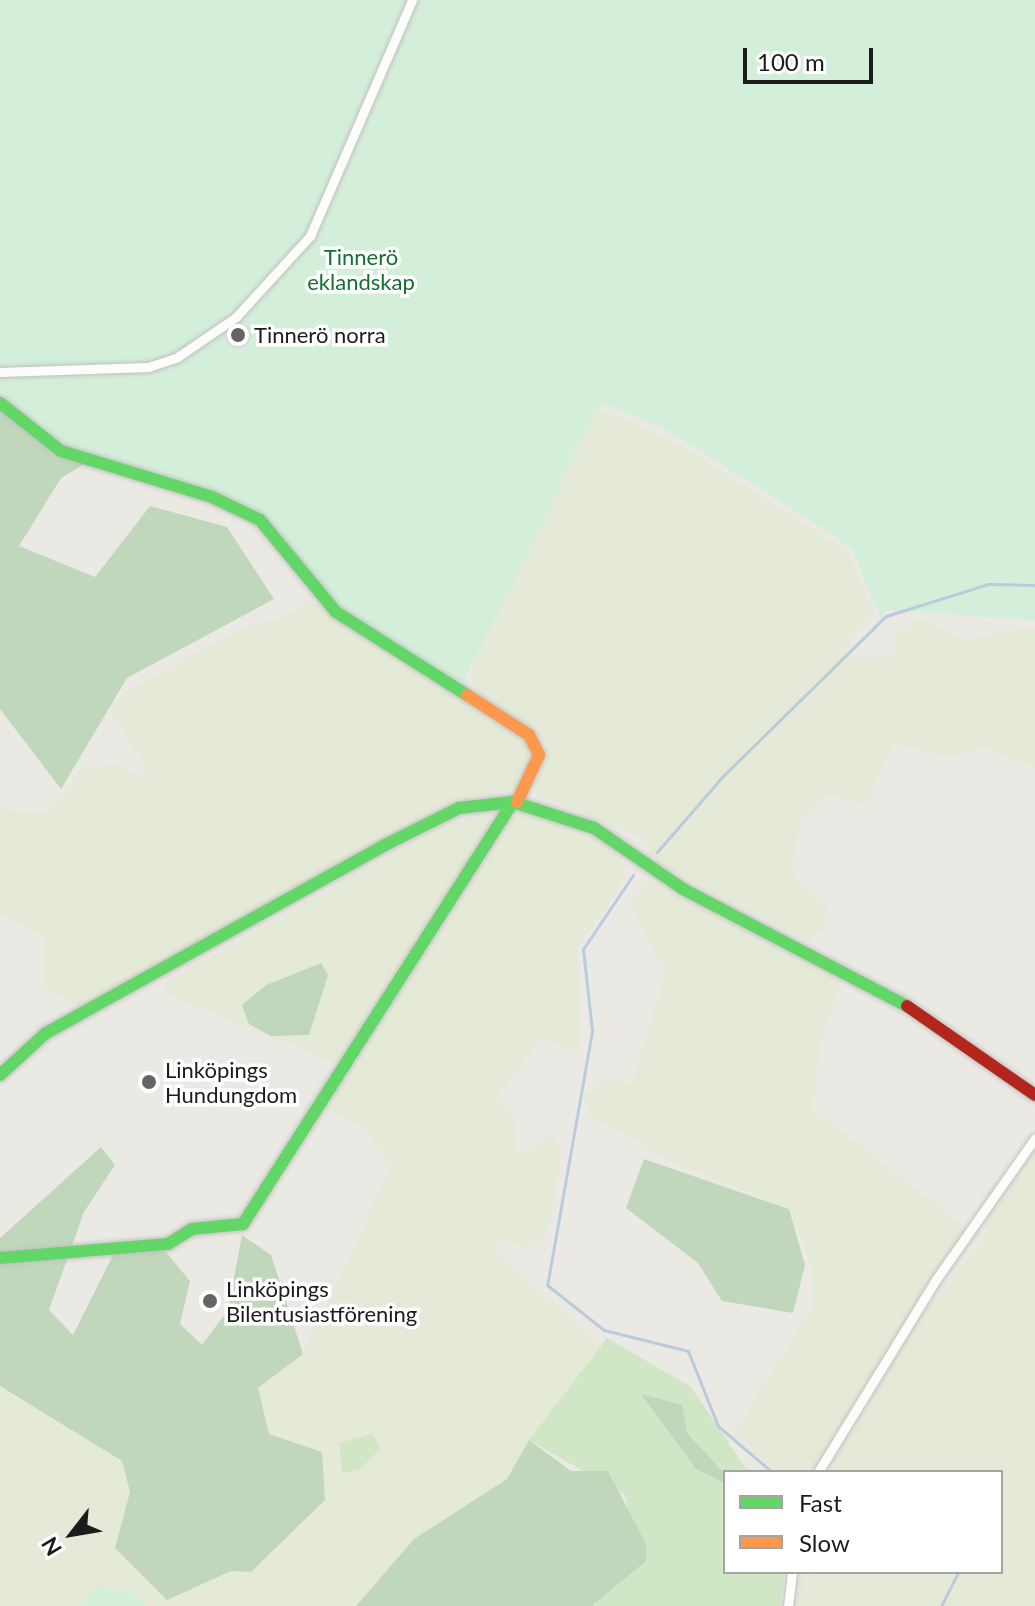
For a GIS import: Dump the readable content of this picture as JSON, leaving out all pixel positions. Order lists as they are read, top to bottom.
{
  "parks": ["Tinnerö eklandskap"],
  "places": ["Tinnerö norra", "Linköpings Hundungdom", "Linköpings Bilentusiastförening"],
  "legend": ["Fast", "Slow"],
  "scale_bar": "100 m",
  "north": "bottom left"
}
